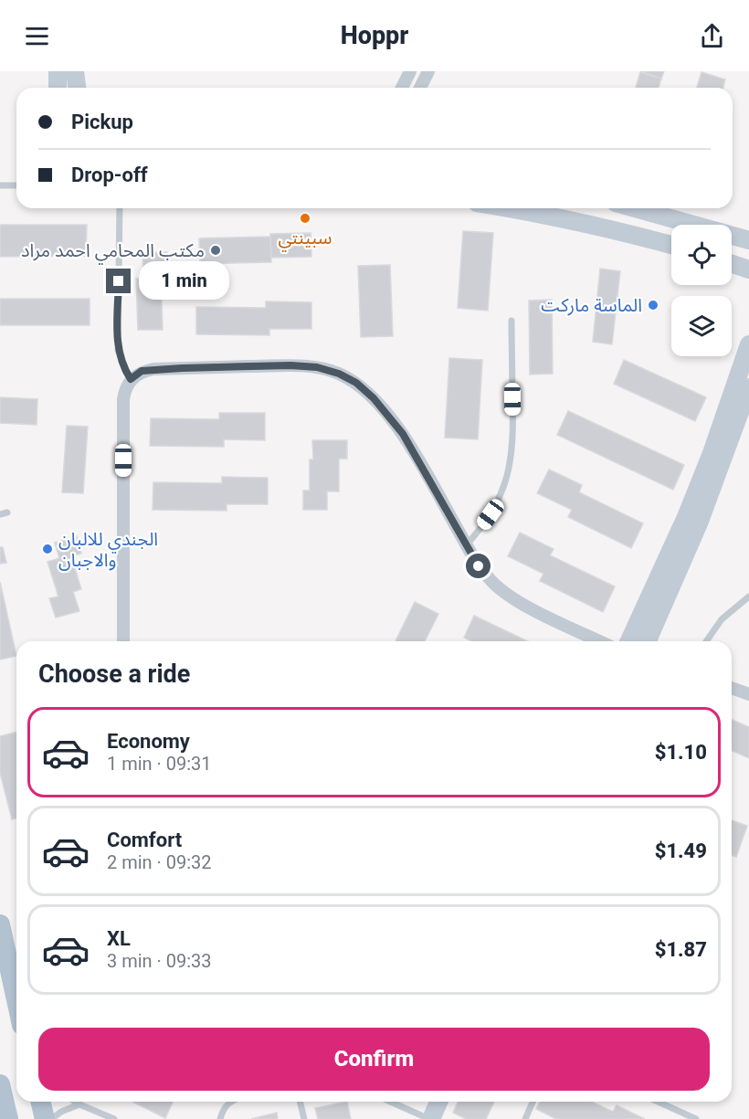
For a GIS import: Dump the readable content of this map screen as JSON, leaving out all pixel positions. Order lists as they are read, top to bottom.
{
  "places": [
    "سبينتي",
    "مكتب المحامي احمد مراد",
    "الماسة ماركت",
    "الجندي للالبان والاجبان"
  ],
  "page": {
    "header": "Hoppr",
    "banner": ["Pickup", "Drop-off"],
    "bubble": "1 min",
    "heading": "Choose a ride",
    "list": [
      {
        "name": "Economy",
        "note": "1 min · 09:31",
        "value": "$1.10"
      },
      {
        "name": "Comfort",
        "note": "2 min · 09:32",
        "value": "$1.49"
      },
      {
        "name": "XL",
        "note": "3 min · 09:33",
        "value": "$1.87"
      }
    ],
    "buttons": "Confirm"
  }
}
